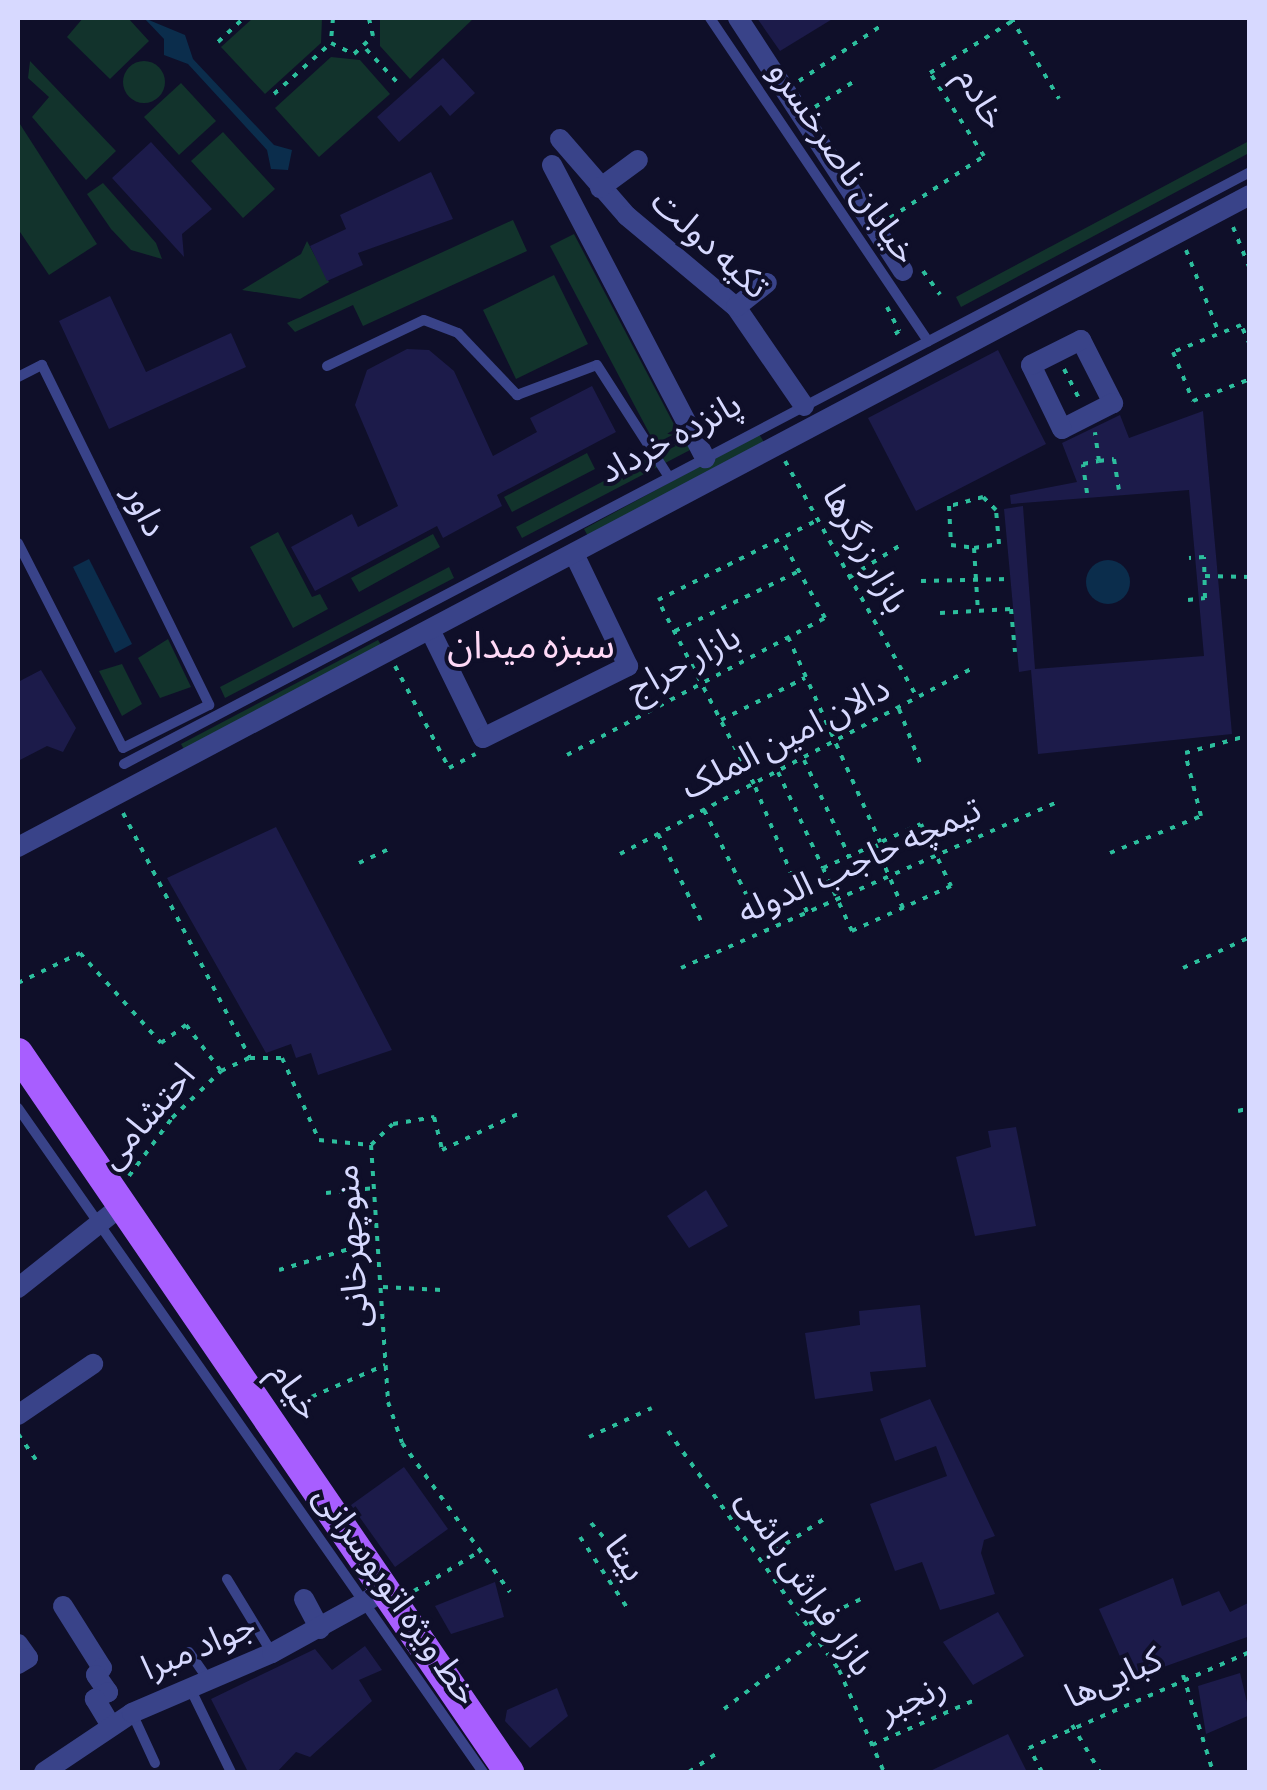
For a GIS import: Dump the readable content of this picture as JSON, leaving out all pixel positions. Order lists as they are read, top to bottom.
{
  "streets": {
    "main road": ["خیام"],
    "street": ["تکیه دولت", "جواد مبرا"],
    "lane": [
      "خیابان ناصرخسرو",
      "پانزده خرداد",
      "داور",
      "خط ویژه اتوبوسرانی"
    ],
    "path": [
      "خادم",
      "بازار زرگرها",
      "بازار حراج",
      "دالان امین الملک",
      "تیمچه حاجب الدوله",
      "احتشامی",
      "منوچهرخانی",
      "بیتا",
      "بازار فراش باشی",
      "کبابی‌ها",
      "رنجبر"
    ]
  },
  "crossings": [
    ["خیابان ناصرخسرو", "پانزده خرداد"],
    ["تکیه دولت", "پانزده خرداد"],
    ["بازار زرگرها", "دالان امین الملک"],
    ["احتشامی", "منوچهرخانی"],
    ["احتشامی", "خیام"],
    ["احتشامی", "خط ویژه اتوبوسرانی"],
    ["خیام", "خط ویژه اتوبوسرانی"],
    ["خیام", "جواد مبرا"],
    ["بازار فراش باشی", "رنجبر"],
    ["خط ویژه اتوبوسرانی", "جواد مبرا"]
  ],
  "districts": ["سبزه میدان"]
}
